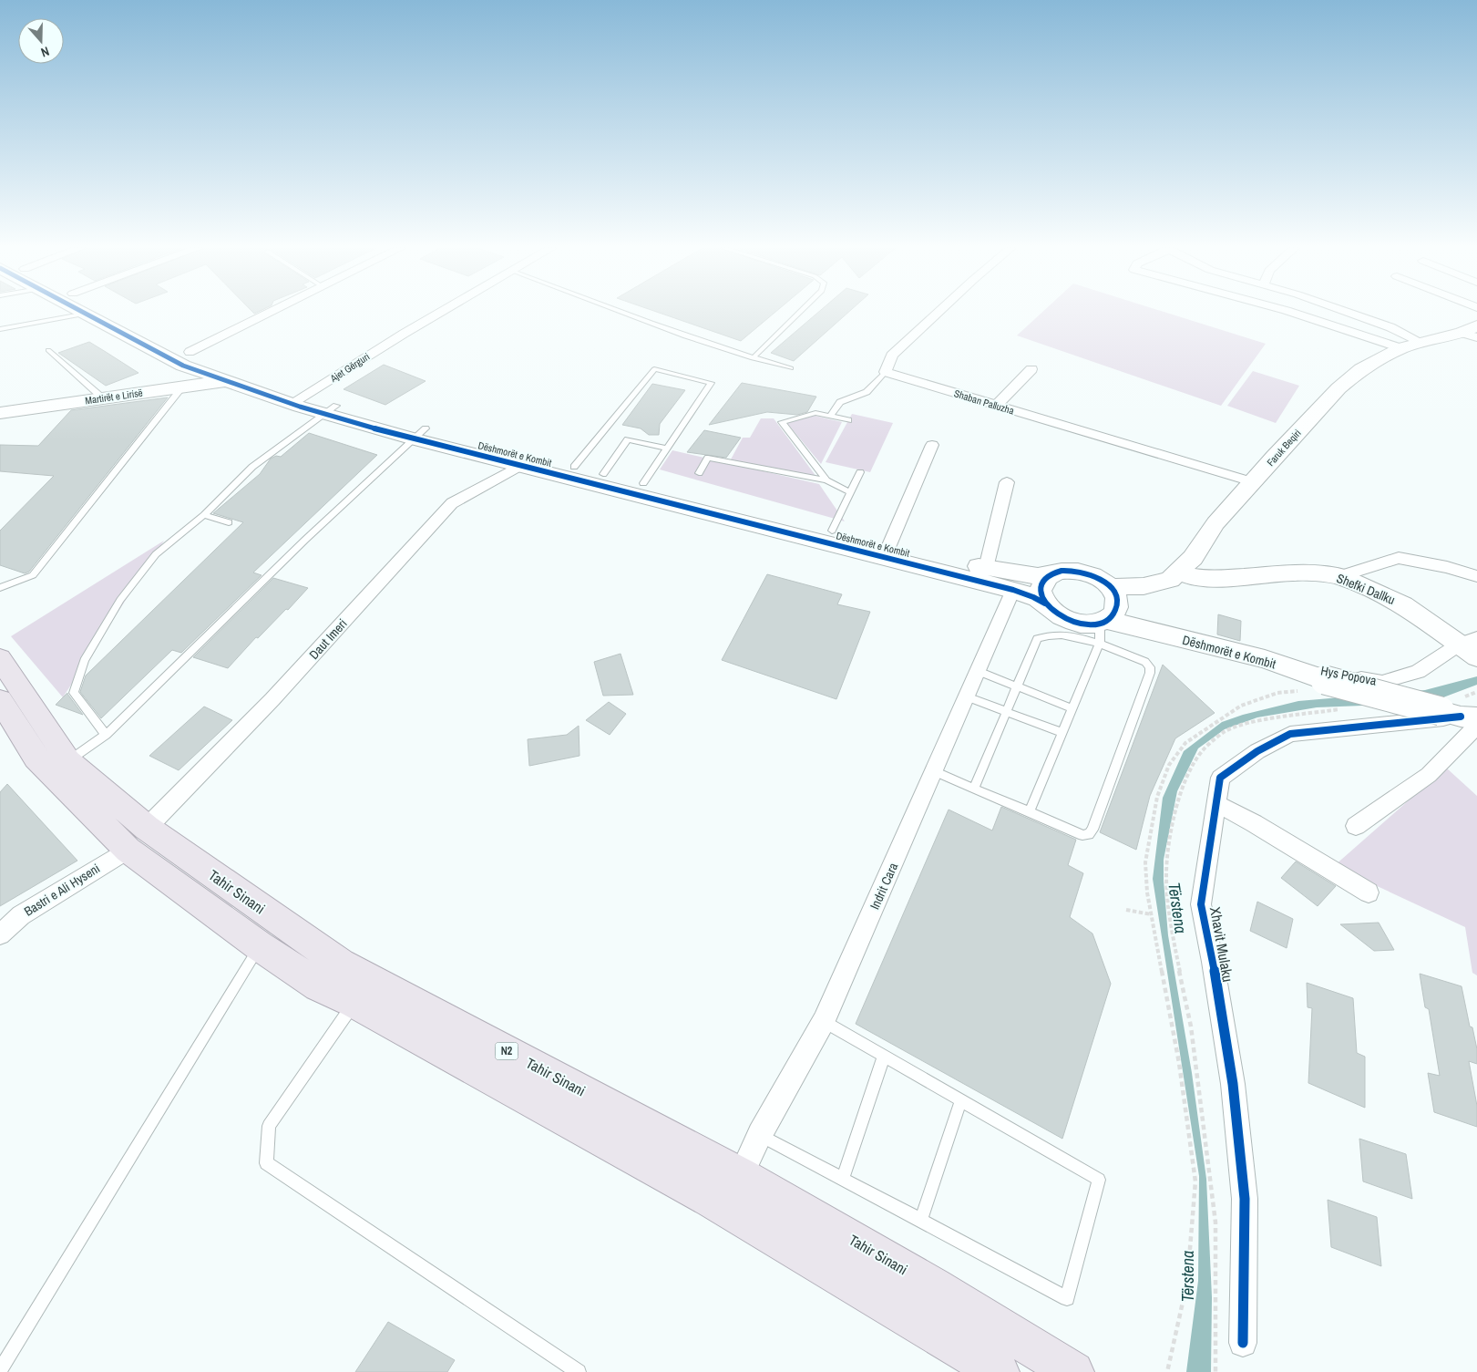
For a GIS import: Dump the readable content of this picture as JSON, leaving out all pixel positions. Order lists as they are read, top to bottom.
{
  "streets": {
    "main road": ["Tahir Sinani", "N2"],
    "street": [
      "Ajet Gërguri",
      "Martirët e Lirisë",
      "Shaban Palluzha",
      "Faruk Beqiri",
      "Dëshmorët e Kombit",
      "Shefki Dallku",
      "Daut Imeri",
      "Hys Popova",
      "Indrit Cara",
      "Bastri e Ali Hyseni",
      "Xhavit Mulaku"
    ]
  },
  "crossings": [
    ["Ajet Gërguri", "Dëshmorët e Kombit"],
    ["Martirët e Lirisë", "Dëshmorët e Kombit"],
    ["Shaban Palluzha", "Faruk Beqiri"],
    ["Faruk Beqiri", "Dëshmorët e Kombit"],
    ["Faruk Beqiri", "Shefki Dallku"],
    ["Dëshmorët e Kombit", "Daut Imeri"],
    ["Dëshmorët e Kombit", "Hys Popova"],
    ["Dëshmorët e Kombit", "Indrit Cara"],
    ["Dëshmorët e Kombit", "Xhavit Mulaku"],
    ["Shefki Dallku", "Hys Popova"],
    ["Daut Imeri", "Bastri e Ali Hyseni"],
    ["Daut Imeri", "Tahir Sinani"],
    ["Indrit Cara", "Tahir Sinani"],
    ["Bastri e Ali Hyseni", "Tahir Sinani"]
  ],
  "water": ["Tërstena"],
  "north": "bottom"
}
